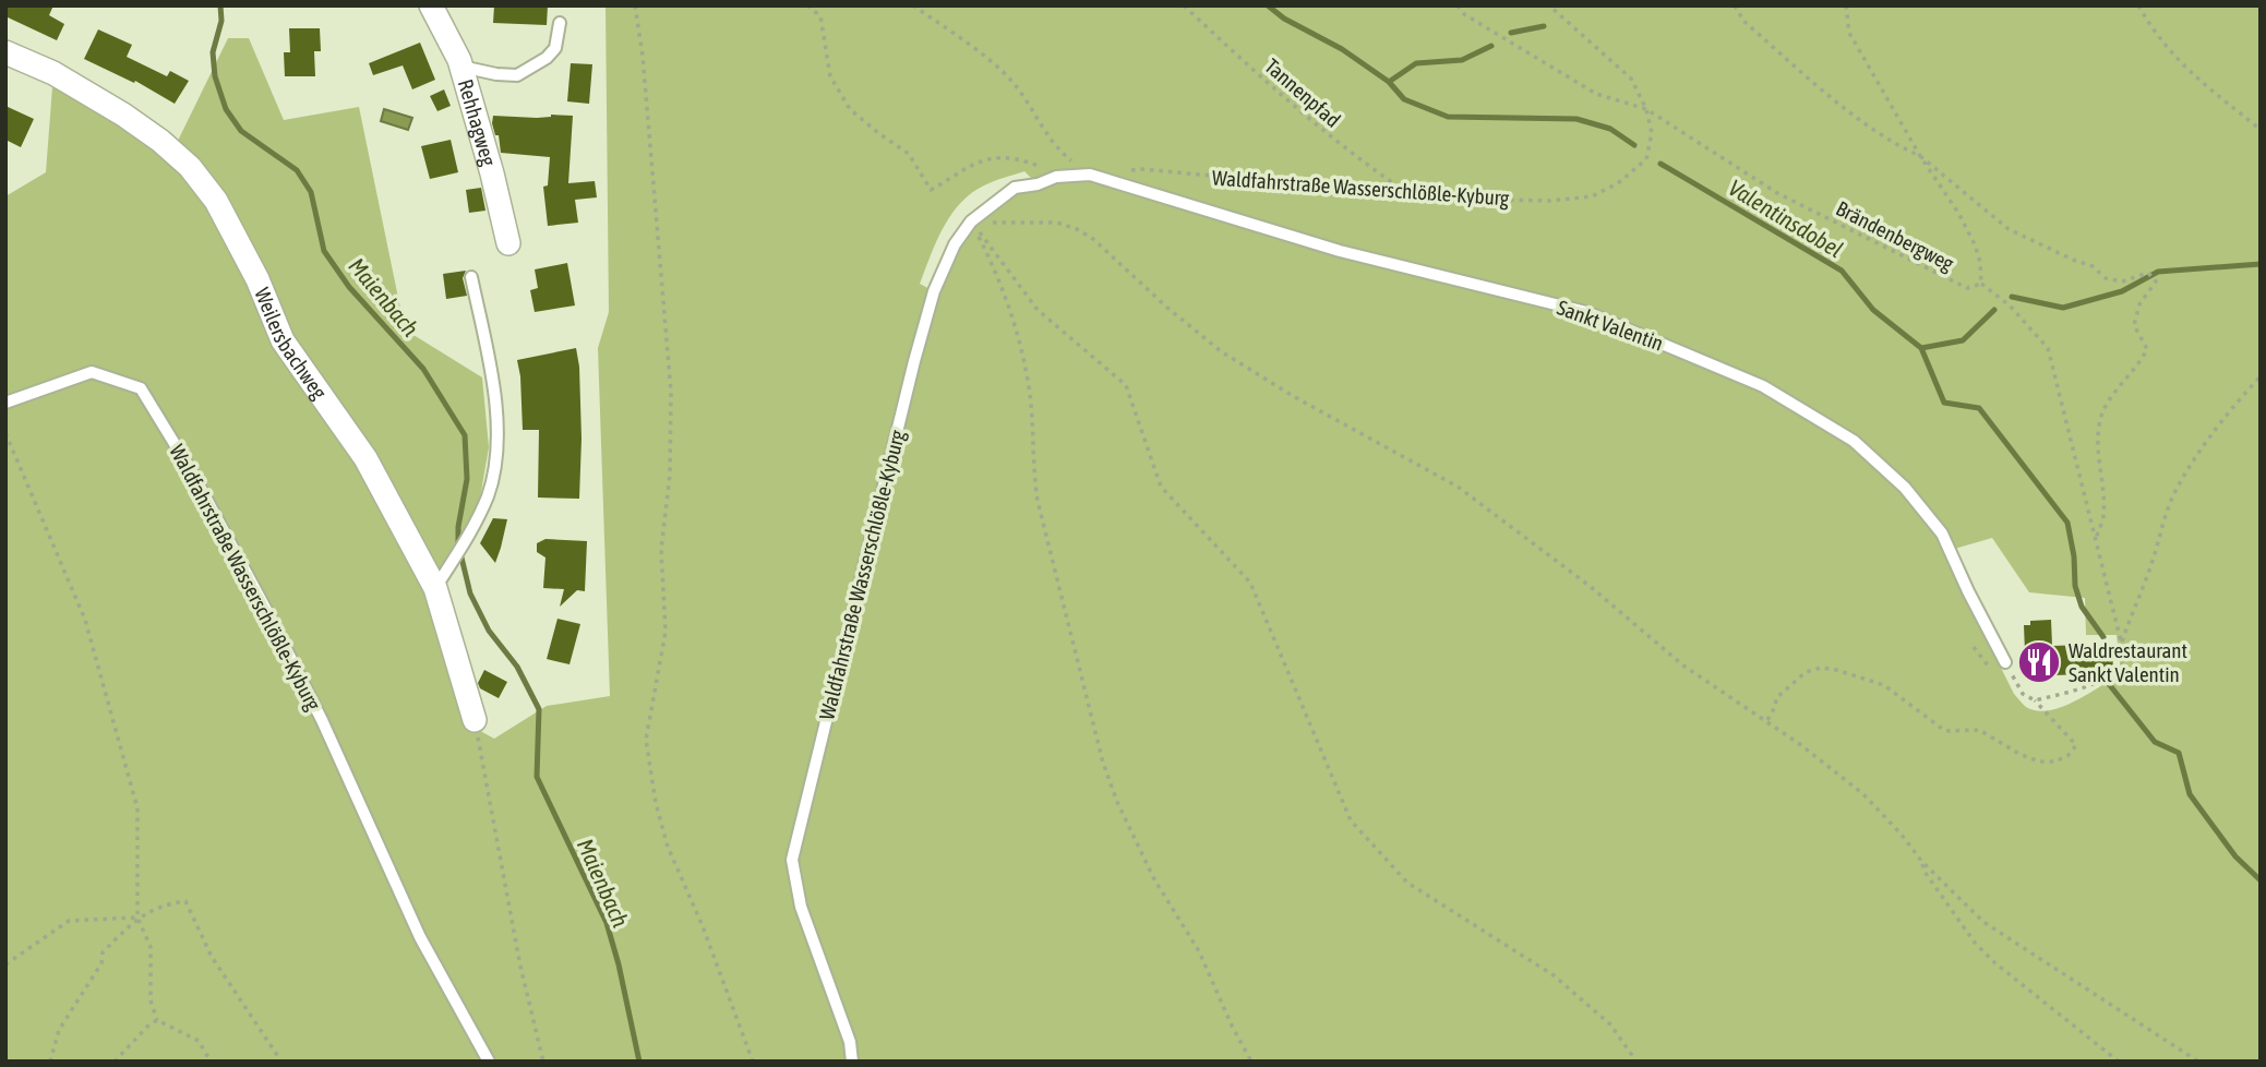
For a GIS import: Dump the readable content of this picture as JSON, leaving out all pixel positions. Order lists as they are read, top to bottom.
{
  "streets": {
    "street": ["Rehhagweg", "Weilersbachweg"],
    "lane": ["Waldfahrstraße Wasserschlößle-Kyburg", "Sankt Valentin"],
    "path": ["Tannenpfad", "Brändenbergweg"]
  },
  "crossings": [
    ["Tannenpfad", "Waldfahrstraße Wasserschlößle-Kyburg"],
    ["Waldfahrstraße Wasserschlößle-Kyburg", "Brändenbergweg"],
    ["Waldfahrstraße Wasserschlößle-Kyburg", "Sankt Valentin"]
  ],
  "water": ["Valentinsdobel", "Maienbach"],
  "places": {
    "restaurant": ["Waldrestaurant Sankt Valentin"]
  }
}
